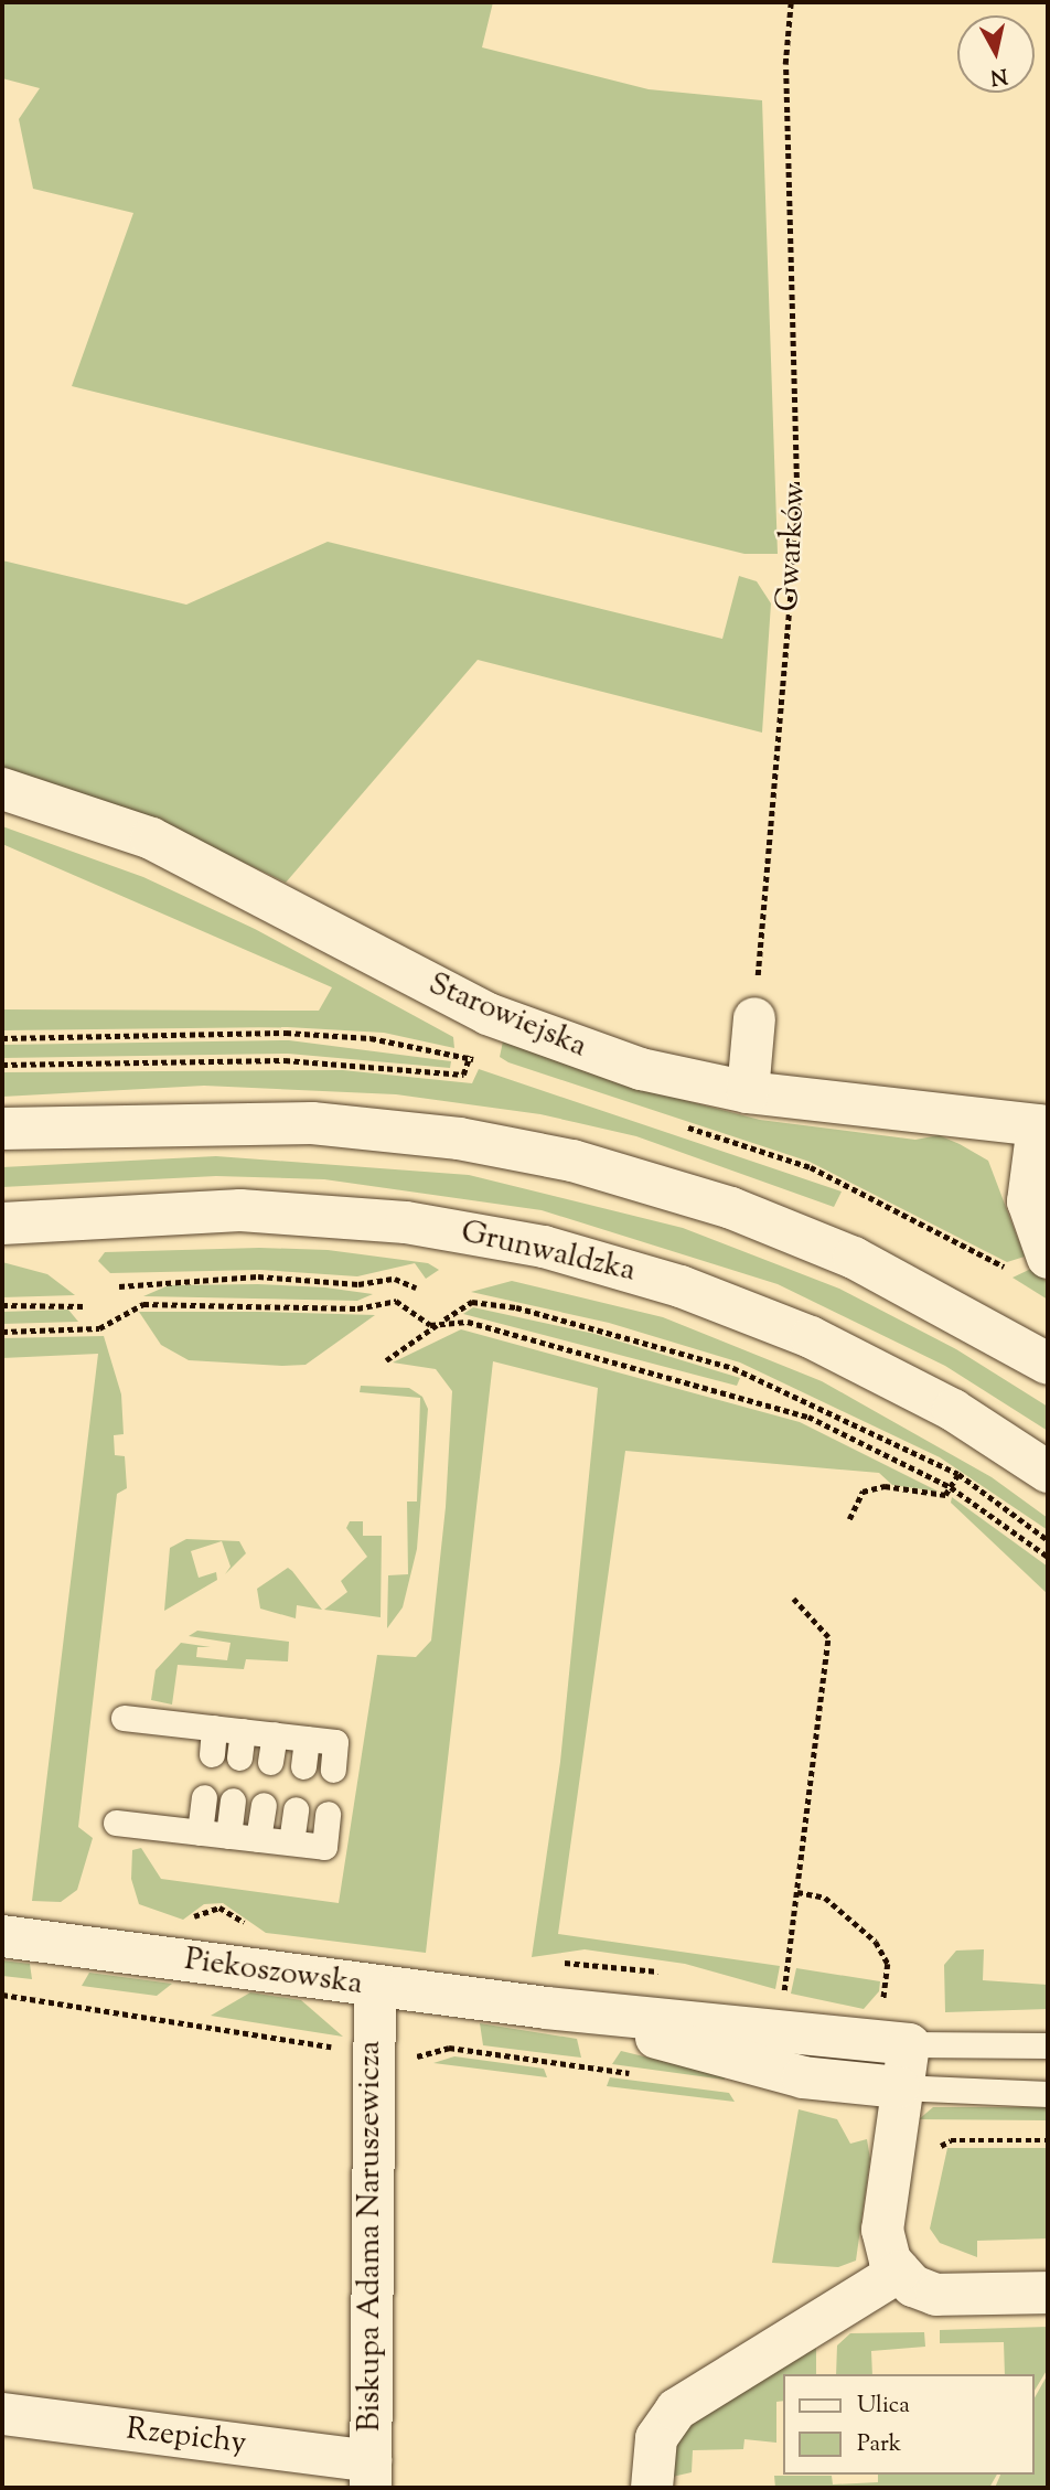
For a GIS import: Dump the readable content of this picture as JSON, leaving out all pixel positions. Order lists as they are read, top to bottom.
{
  "streets": {
    "street": [
      "Starowiejska",
      "Grunwaldzka",
      "Piekoszowska",
      "Biskupa Adama Naruszewicza",
      "Rzepichy"
    ],
    "path": ["Gwarków"]
  },
  "crossings": [
    ["Piekoszowska", "Biskupa Adama Naruszewicza"],
    ["Biskupa Adama Naruszewicza", "Rzepichy"]
  ],
  "legend": ["Ulica", "Park"],
  "north": "bottom"
}
